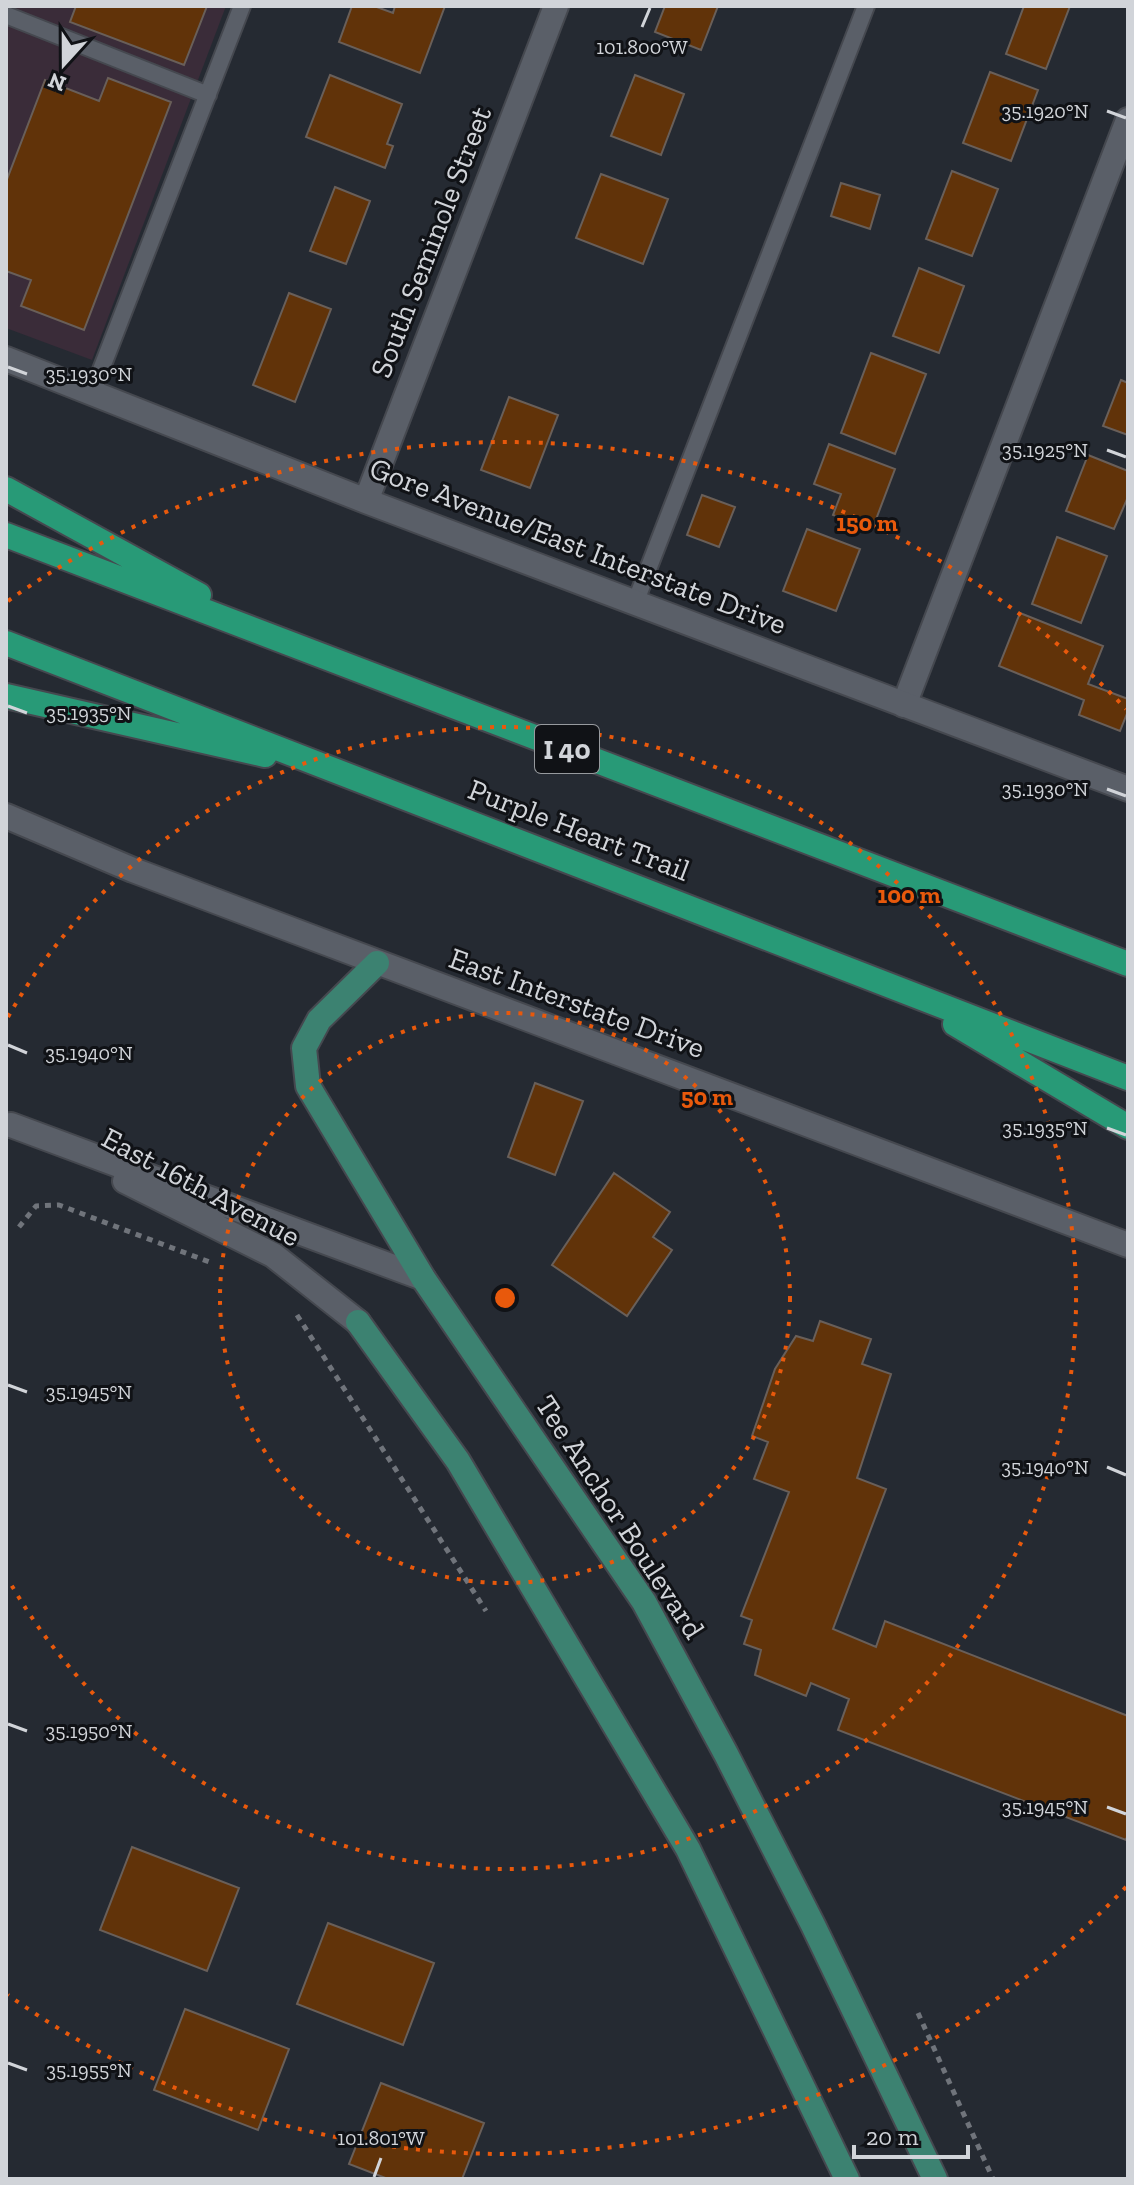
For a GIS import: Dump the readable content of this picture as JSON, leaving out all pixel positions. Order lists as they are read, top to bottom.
{
  "streets": {
    "highway": ["I 40", "Purple Heart Trail"],
    "main road": [
      "South Seminole Street",
      "Gore Avenue/East Interstate Drive",
      "East Interstate Drive",
      "East 16th Avenue",
      "Tee Anchor Boulevard"
    ]
  },
  "crossings": [
    ["South Seminole Street", "Gore Avenue/East Interstate Drive"],
    ["East Interstate Drive", "Tee Anchor Boulevard"]
  ],
  "scale_bar": "20 m",
  "north": "bottom",
  "coordinates": [
    "101.800°W",
    "35.1920°N",
    "35.1930°N",
    "35.1925°N",
    "35.1935°N",
    "35.1940°N",
    "35.1945°N",
    "35.1950°N",
    "35.1955°N",
    "101.801°W"
  ],
  "rings": ["150 m", "100 m", "50 m"]
}
